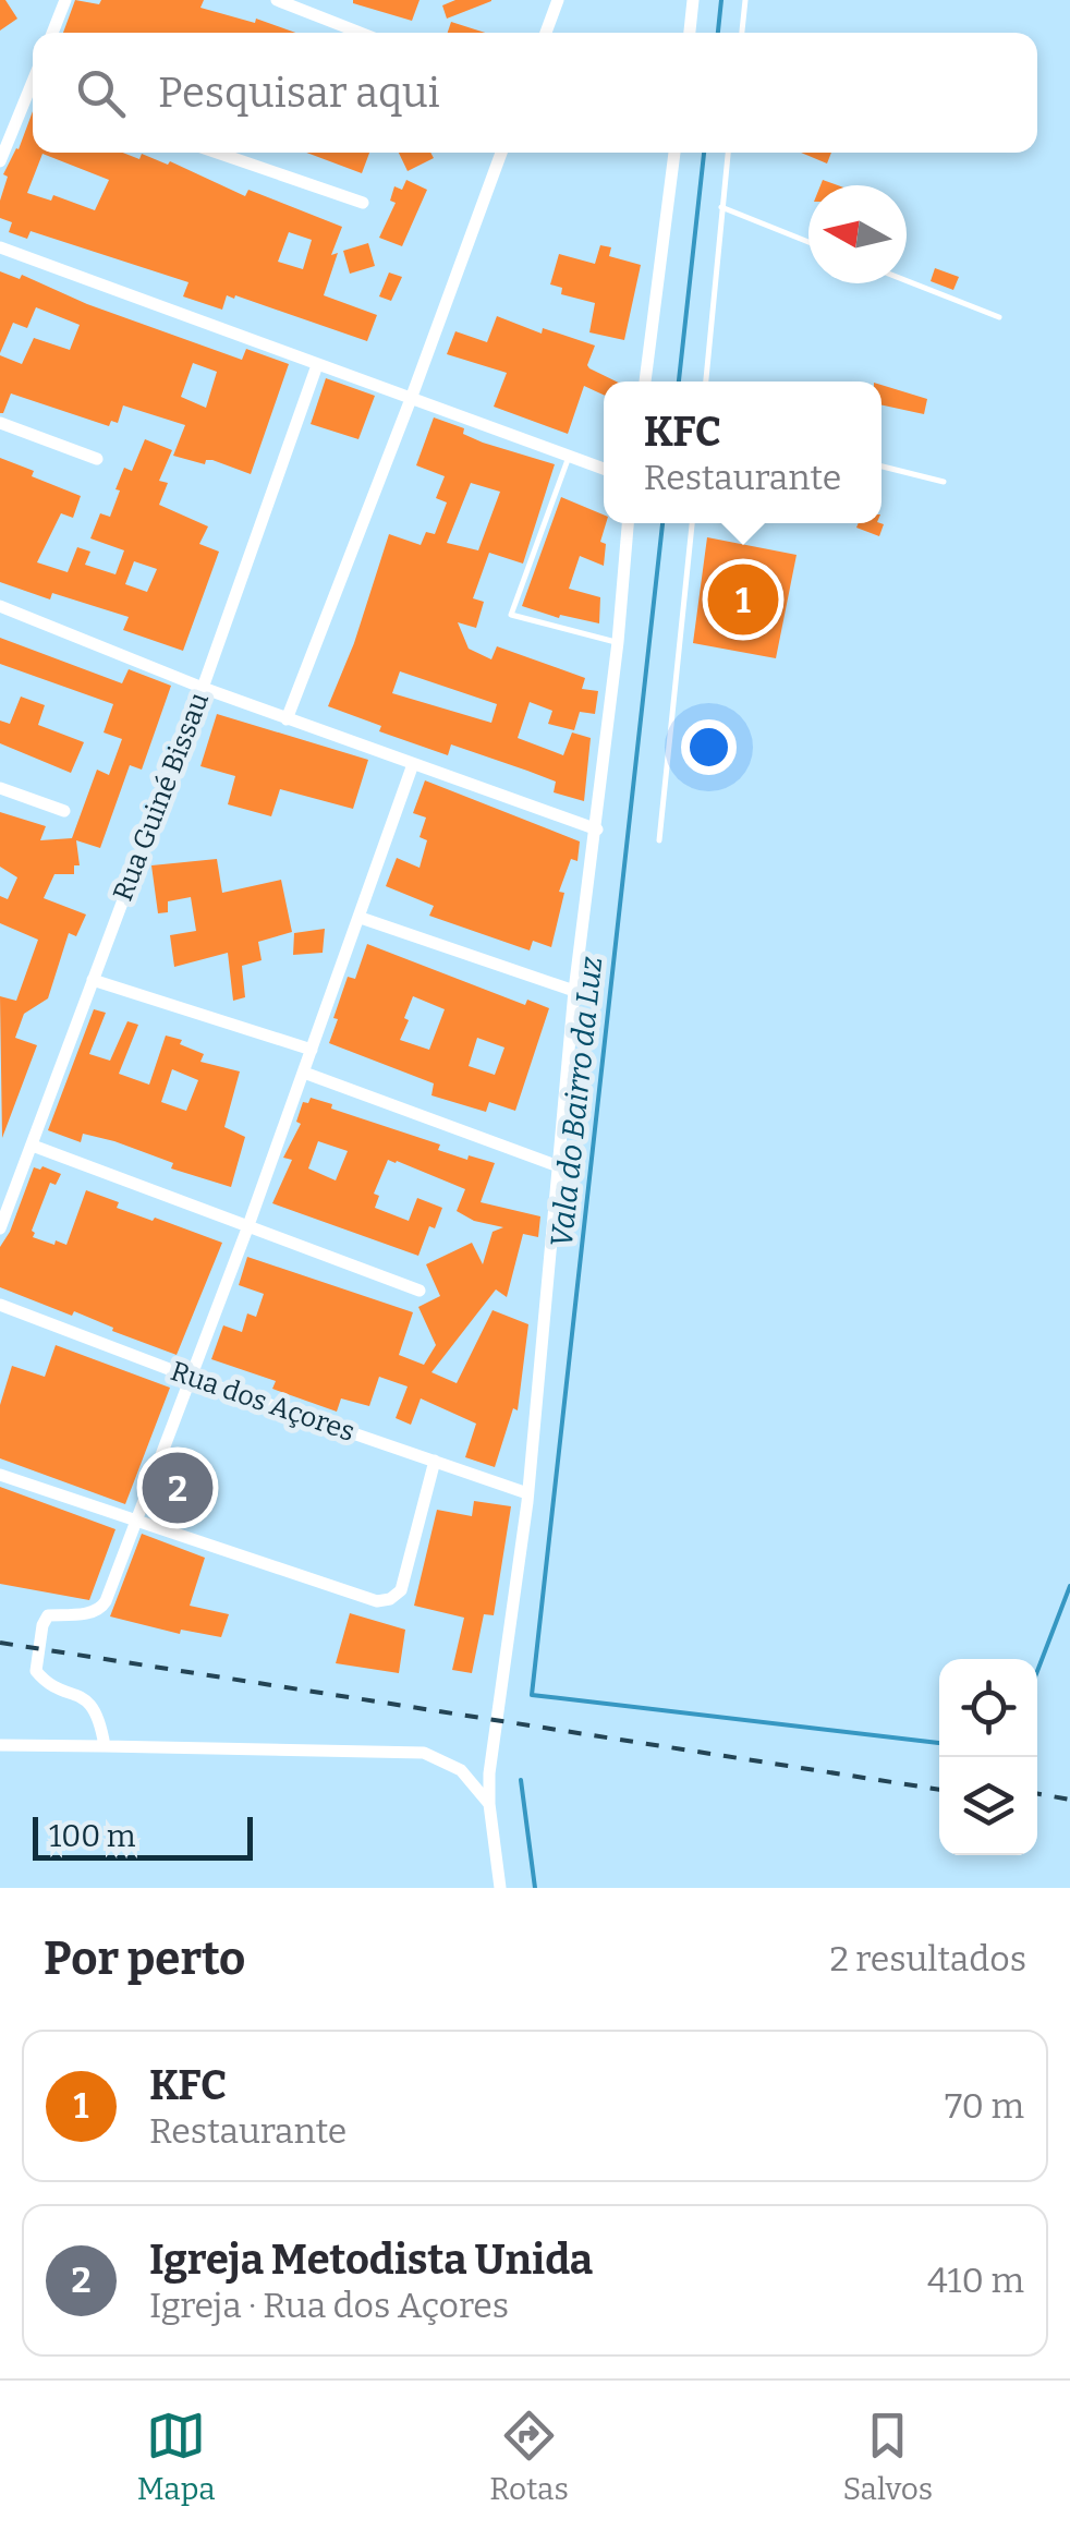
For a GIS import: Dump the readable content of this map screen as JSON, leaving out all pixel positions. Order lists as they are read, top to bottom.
{
  "streets": {
    "street": ["Rua Guiné Bissau", "Rua dos Açores"]
  },
  "water": ["Vala do Bairro da Luz"],
  "scale_bar": "100 m",
  "north": "left",
  "page": {
    "search": "Pesquisar aqui",
    "popup": ["KFC", "Restaurante"],
    "pins": ["1", "2"],
    "scale": "100 m",
    "heading": ["Por perto", "2 resultados"],
    "list": [
      {
        "mark": "1",
        "name": "KFC",
        "note": "Restaurante",
        "value": "70 m"
      },
      {
        "mark": "2",
        "name": "Igreja Metodista Unida",
        "note": "Igreja · Rua dos Açores",
        "value": "410 m"
      }
    ],
    "nav": ["Mapa", "Rotas", "Salvos"]
  }
}
